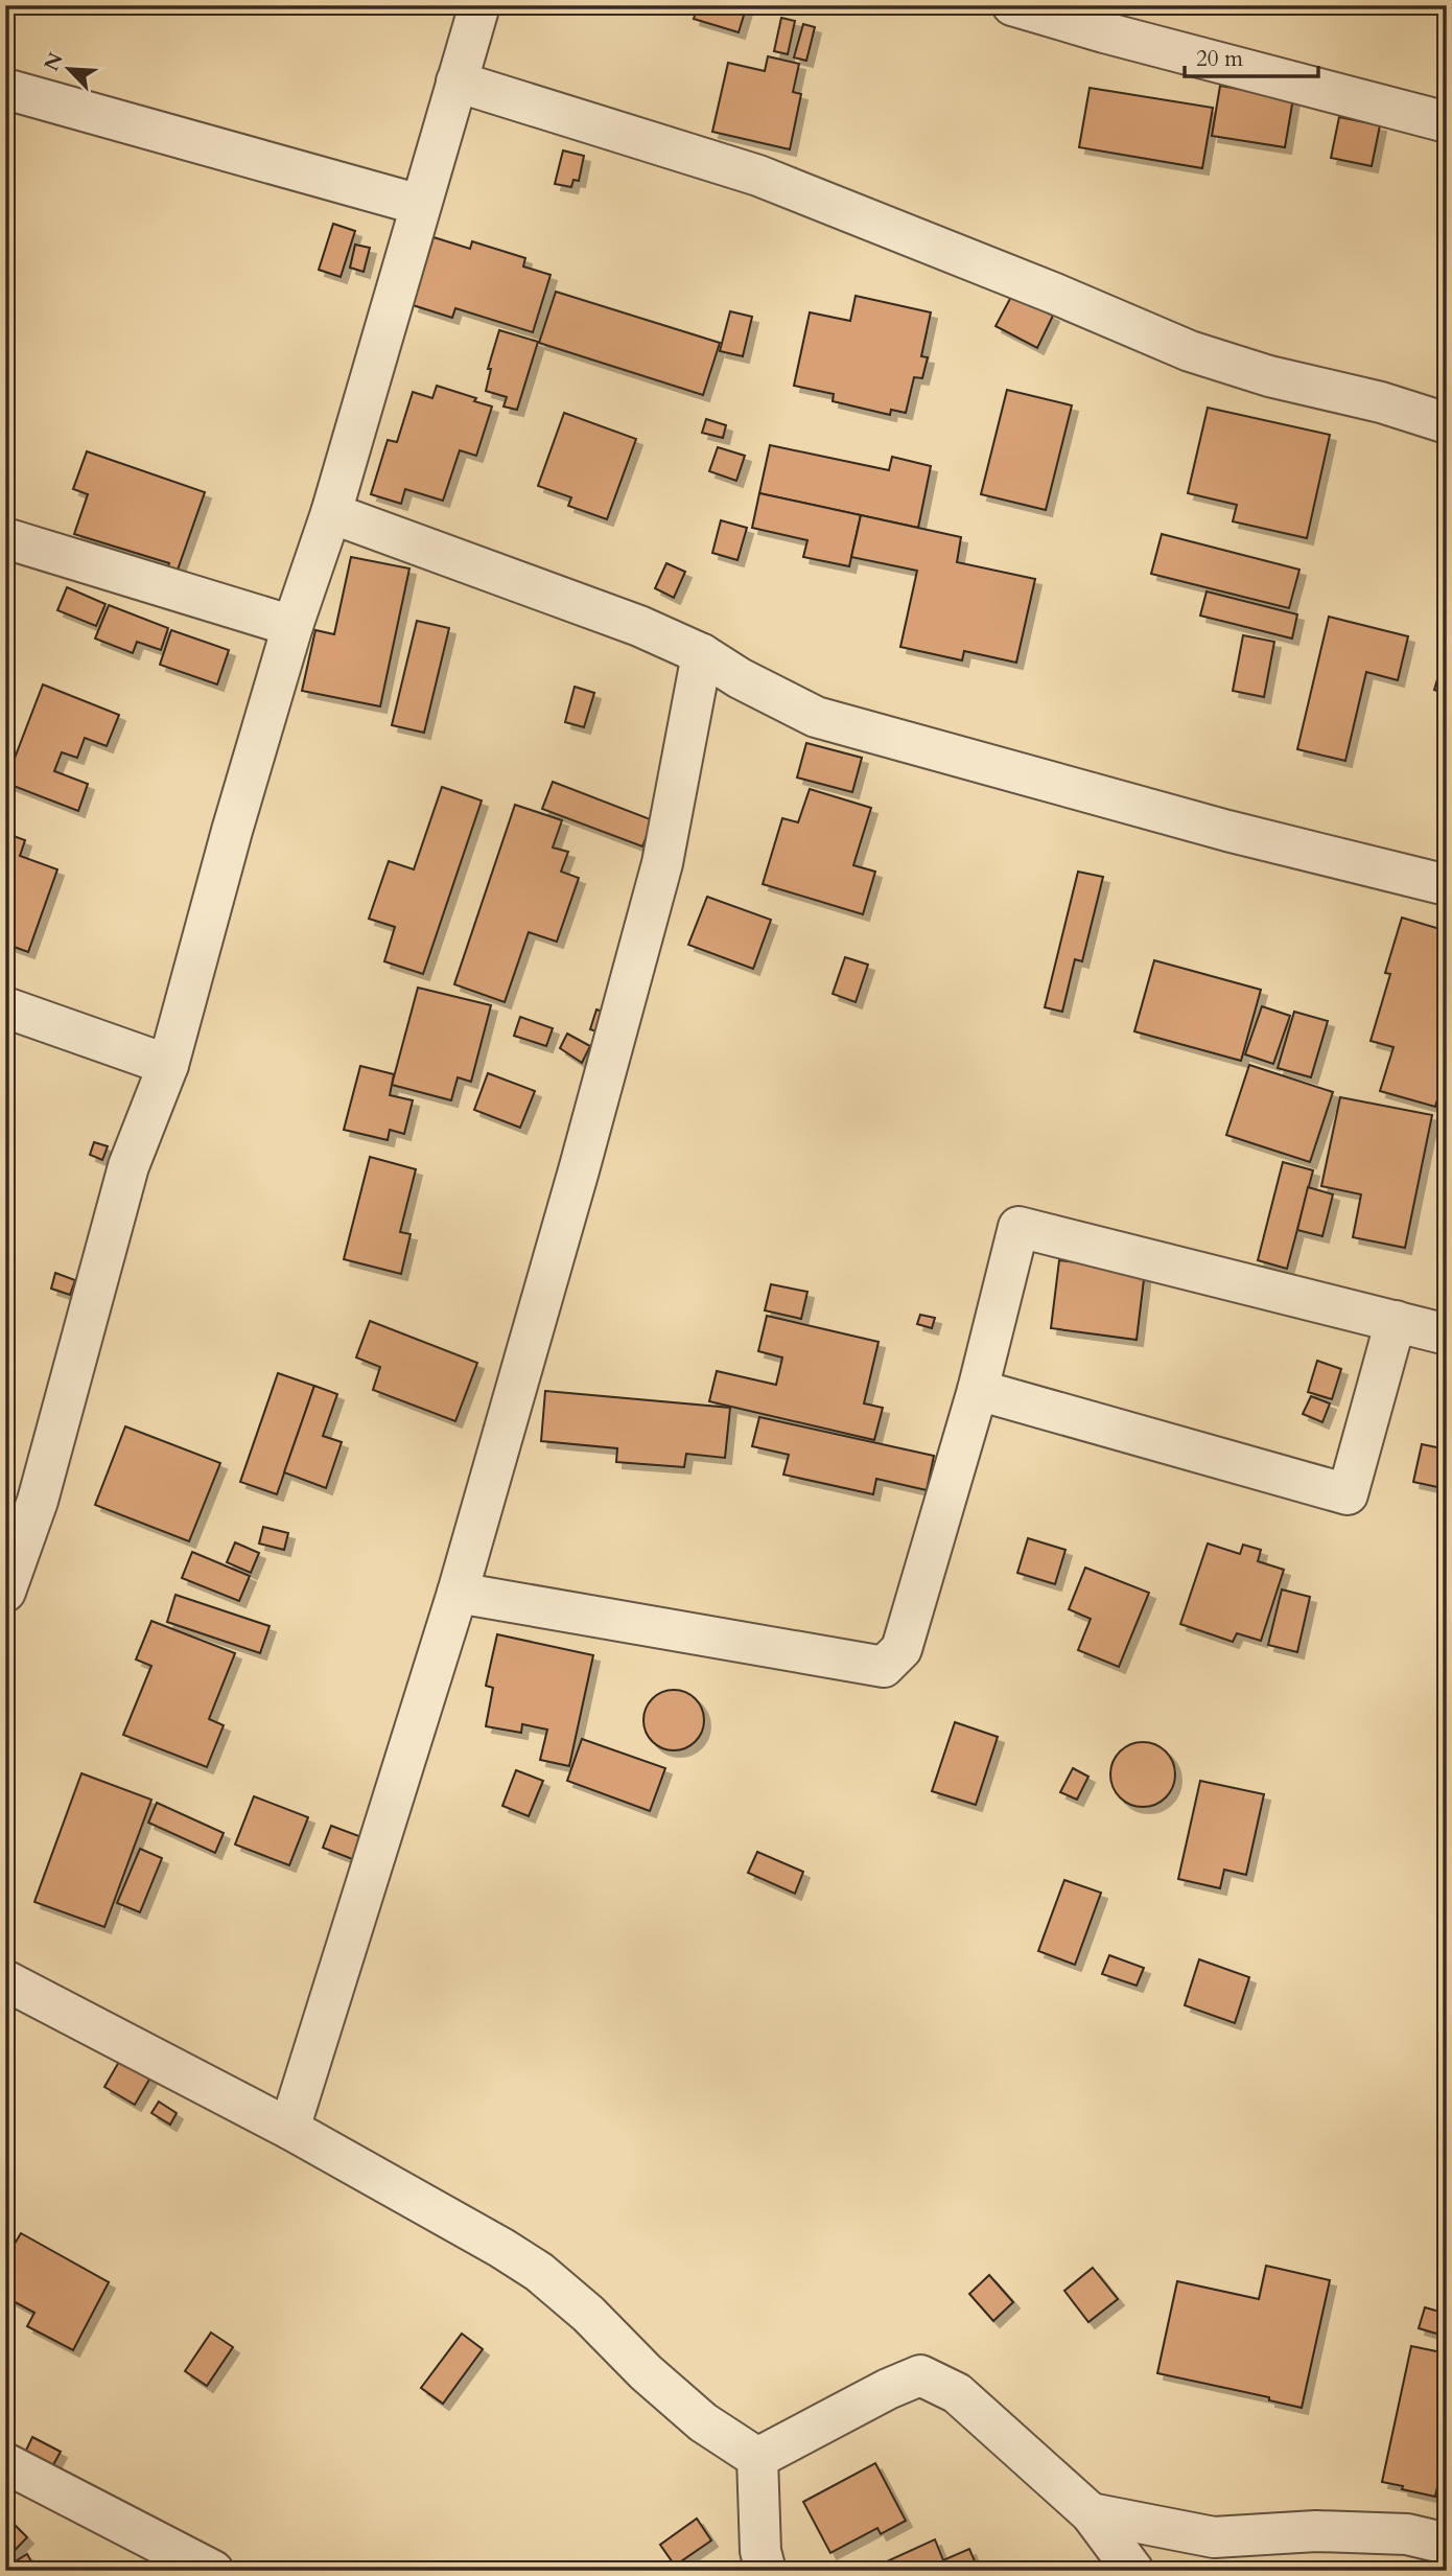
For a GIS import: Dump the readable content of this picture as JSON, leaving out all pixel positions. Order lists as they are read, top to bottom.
{
  "scale_bar": "20 m",
  "north": "top left"
}
